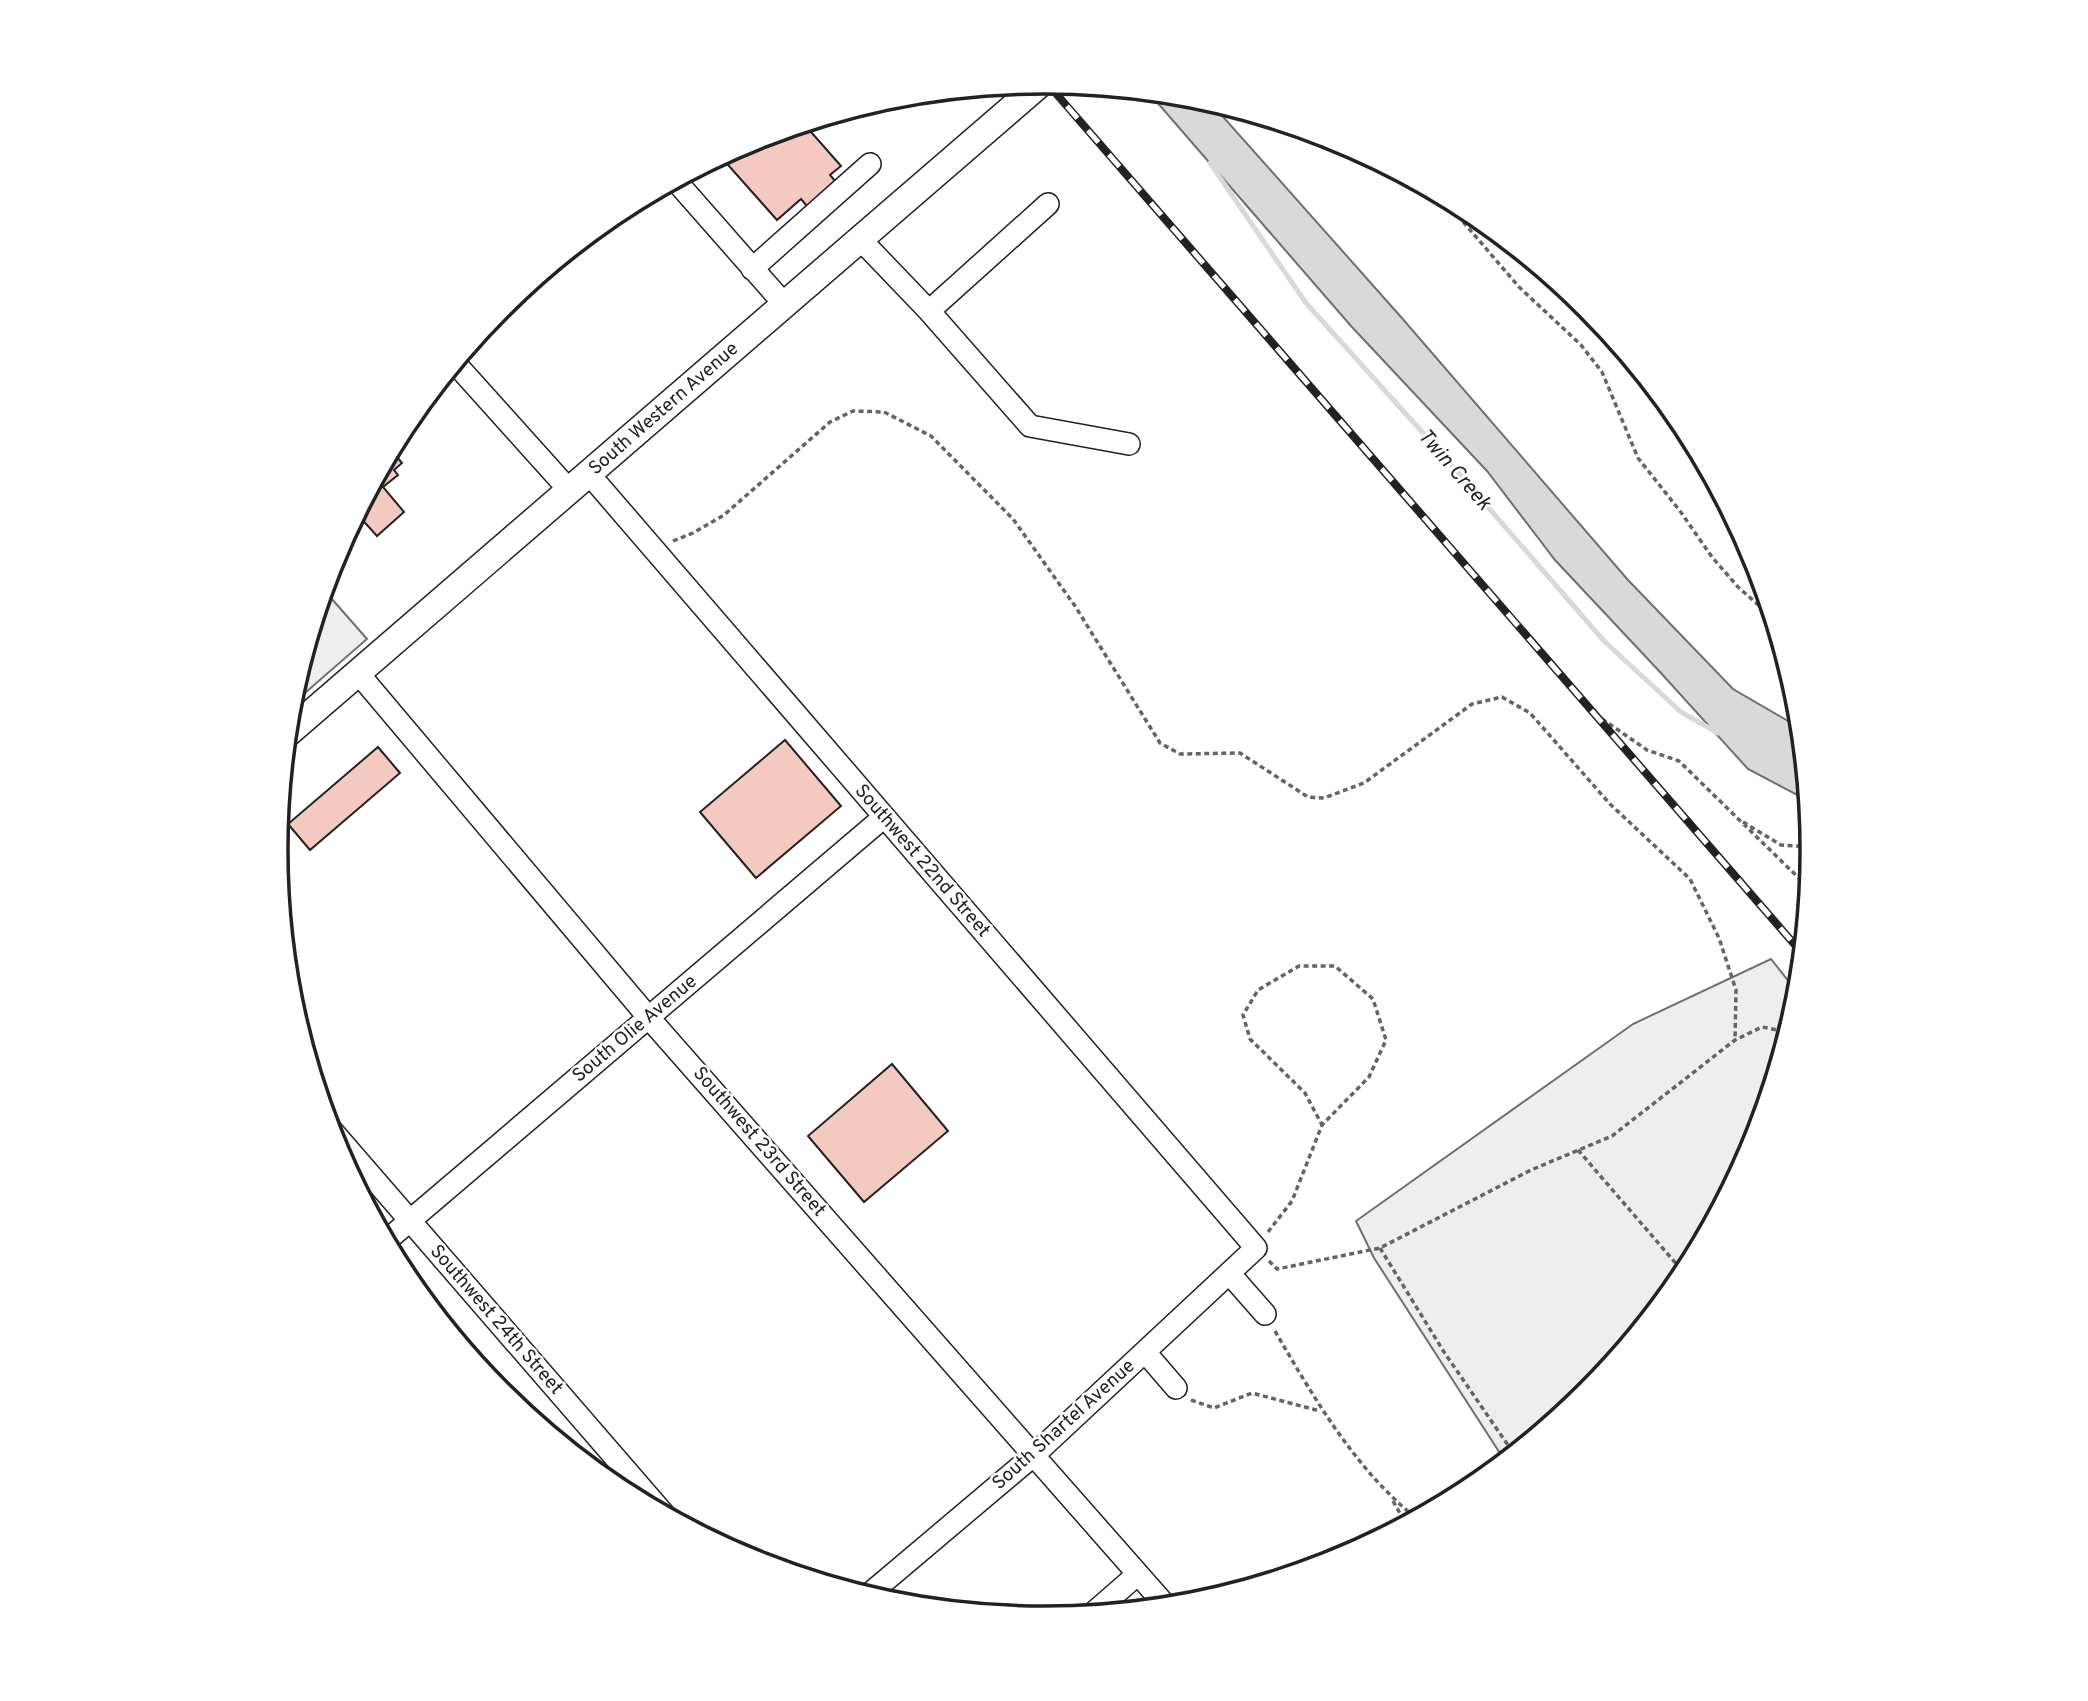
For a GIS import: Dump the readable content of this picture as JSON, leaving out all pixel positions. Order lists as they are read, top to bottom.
{
  "streets": {
    "main road": ["South Western Avenue"],
    "street": [
      "Southwest 22nd Street",
      "South Olie Avenue",
      "Southwest 23rd Street",
      "Southwest 24th Street",
      "South Shartel Avenue"
    ]
  },
  "crossings": [
    ["South Western Avenue", "Southwest 22nd Street"],
    ["South Western Avenue", "Southwest 23rd Street"],
    ["Southwest 22nd Street", "South Olie Avenue"],
    ["Southwest 22nd Street", "South Shartel Avenue"],
    ["South Olie Avenue", "Southwest 23rd Street"],
    ["South Olie Avenue", "Southwest 24th Street"],
    ["Southwest 23rd Street", "South Shartel Avenue"]
  ],
  "water": ["Twin Creek"]
}
